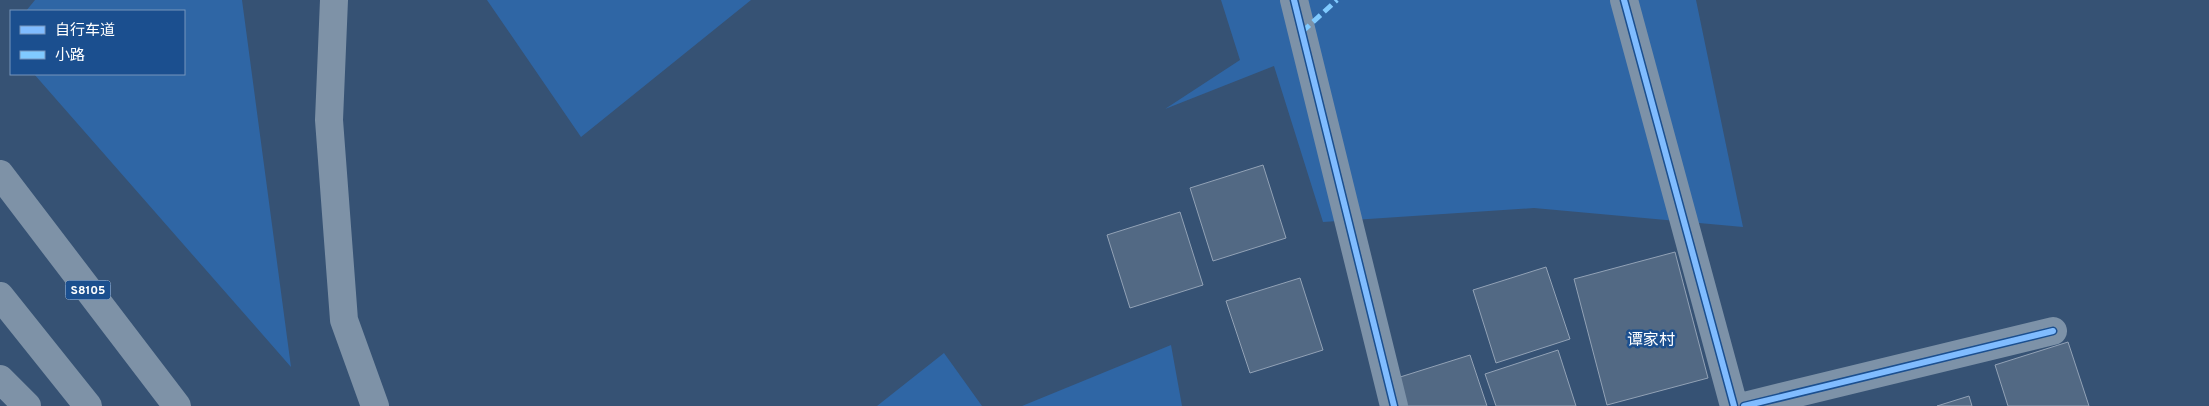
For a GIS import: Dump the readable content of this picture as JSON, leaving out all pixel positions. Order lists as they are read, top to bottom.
{
  "streets": {
    "highway": ["S8105"]
  },
  "districts": ["谭家村"],
  "legend": ["自行车道", "小路"]
}
